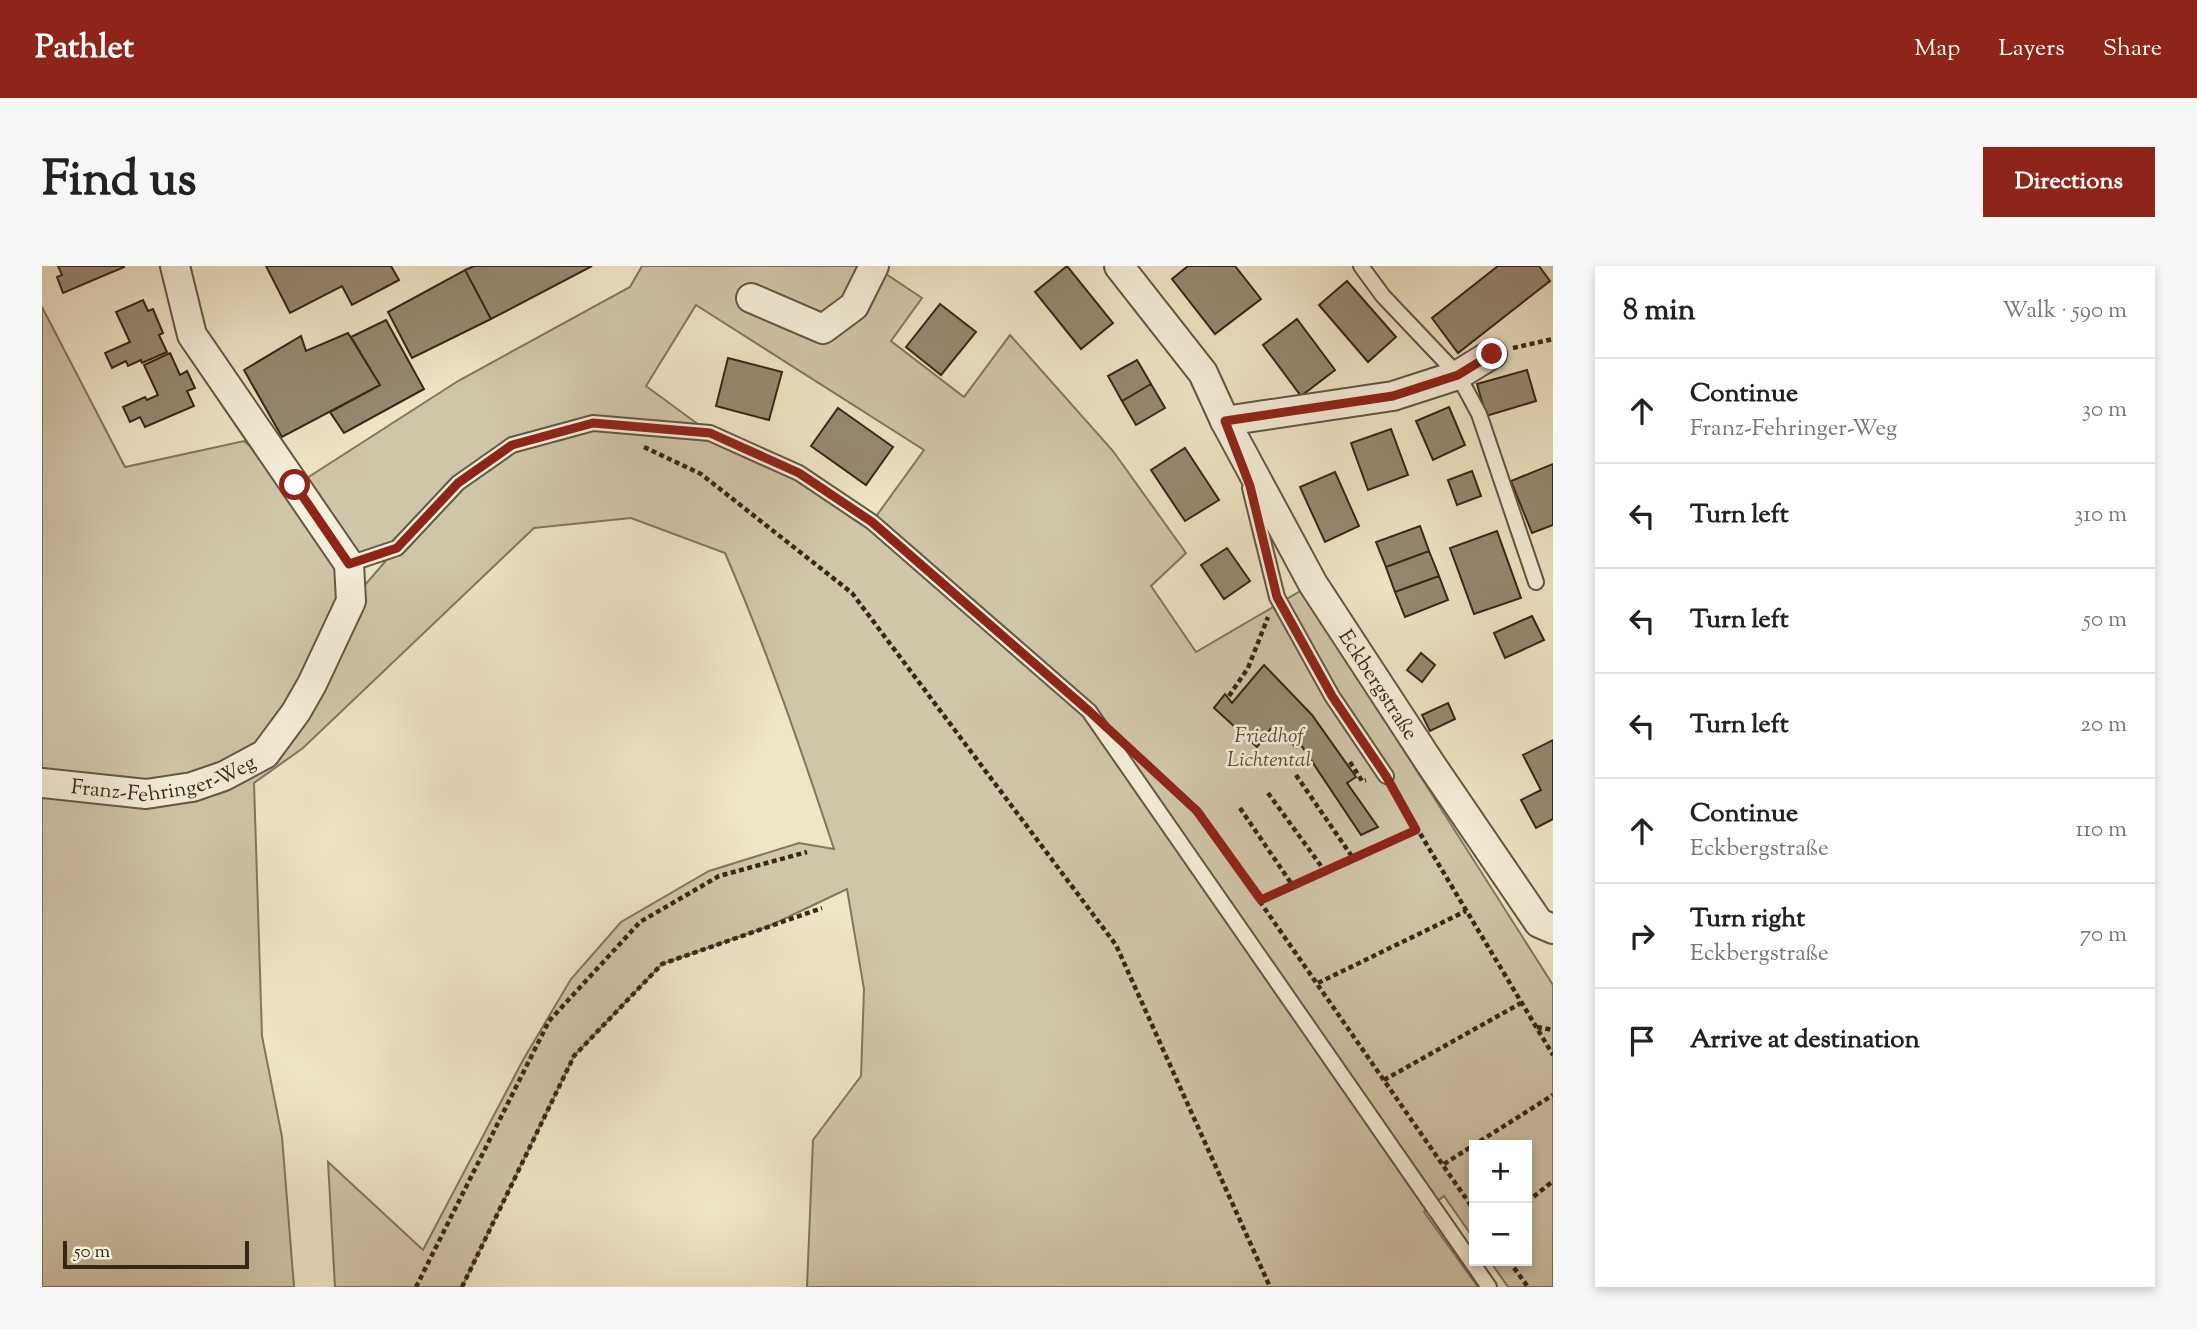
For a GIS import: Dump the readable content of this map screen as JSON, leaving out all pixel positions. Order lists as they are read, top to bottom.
{
  "streets": {
    "street": ["Eckbergstraße", "Franz-Fehringer-Weg"]
  },
  "parks": ["Friedhof Lichtental"],
  "scale_bar": "50 m",
  "page": {
    "header": "Pathlet",
    "nav": ["Map", "Layers", "Share"],
    "title": "Find us",
    "buttons": "Directions",
    "heading": ["8 min", "Walk · 590 m"],
    "list": [
      ["Continue", "Franz-Fehringer-Weg", "30 m"],
      ["Turn left", "310 m"],
      ["Turn left", "50 m"],
      ["Turn left", "20 m"],
      ["Continue", "Eckbergstraße", "110 m"],
      ["Turn right", "Eckbergstraße", "70 m"],
      "Arrive at destination"
    ],
    "map_buttons": ["+", "−"],
    "scale": "50 m"
  }
}
